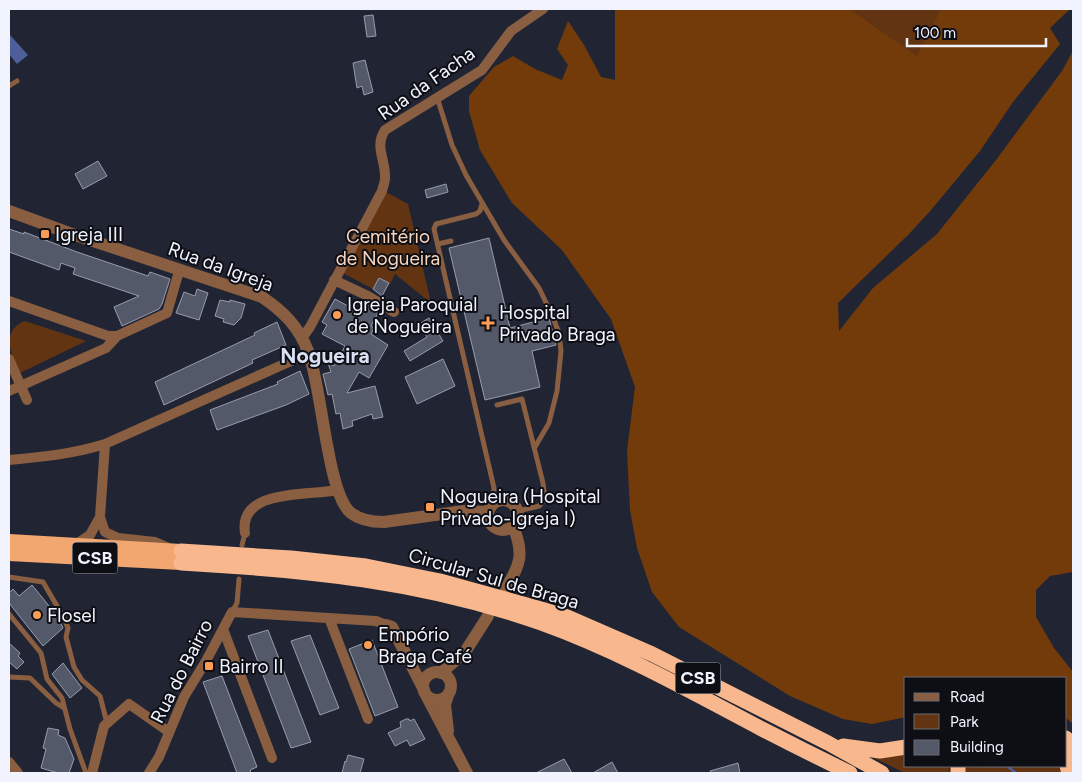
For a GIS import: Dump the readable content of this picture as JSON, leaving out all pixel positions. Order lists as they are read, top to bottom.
{
  "streets": {
    "highway": ["CSB", "Circular Sul de Braga"],
    "street": ["Rua da Facha", "Rua da Igreja", "Rua do Bairro"]
  },
  "crossings": [
    ["Rua da Facha", "Rua da Igreja"],
    ["CSB", "Circular Sul de Braga"]
  ],
  "districts": ["Nogueira"],
  "parks": ["Cemitério de Nogueira"],
  "places": {
    "transit": ["Igreja III", "Nogueira (Hospital Privado-Igreja I)", "Bairro II"],
    "other": ["Igreja Paroquial de Nogueira", "Flosel", "Empório Braga Café"],
    "health": ["Hospital Privado Braga"]
  },
  "legend": ["Road", "Park", "Building"],
  "scale_bar": "100 m"
}
